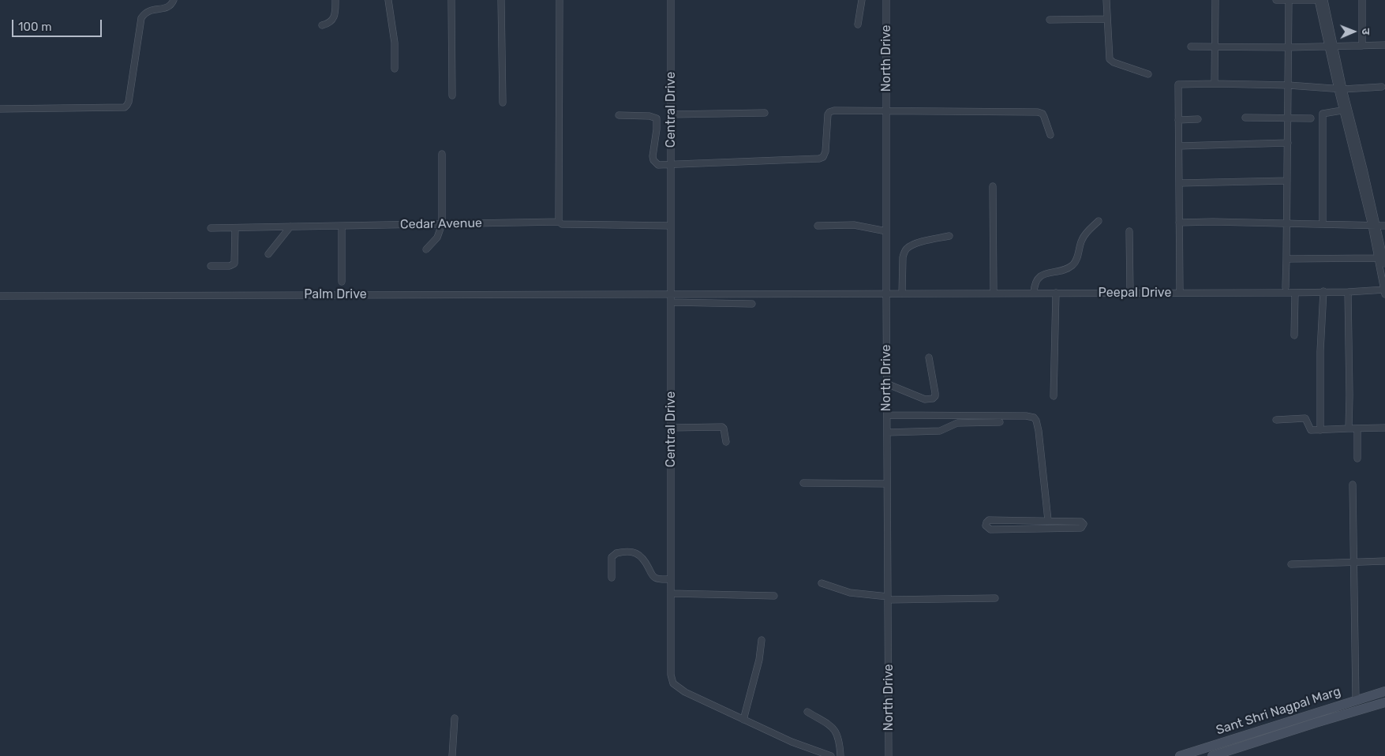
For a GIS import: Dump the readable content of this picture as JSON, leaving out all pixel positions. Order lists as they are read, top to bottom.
{
  "streets": {
    "main road": ["Sant Shri Nagpal Marg"],
    "street": [
      "North Drive",
      "Central Drive",
      "Cedar Avenue",
      "Peepal Drive",
      "Palm Drive"
    ]
  },
  "crossings": [
    ["North Drive", "Peepal Drive"],
    ["North Drive", "Palm Drive"],
    ["Central Drive", "Cedar Avenue"],
    ["Central Drive", "Palm Drive"],
    ["Peepal Drive", "Palm Drive"]
  ],
  "scale_bar": "100 m",
  "north": "right"
}
